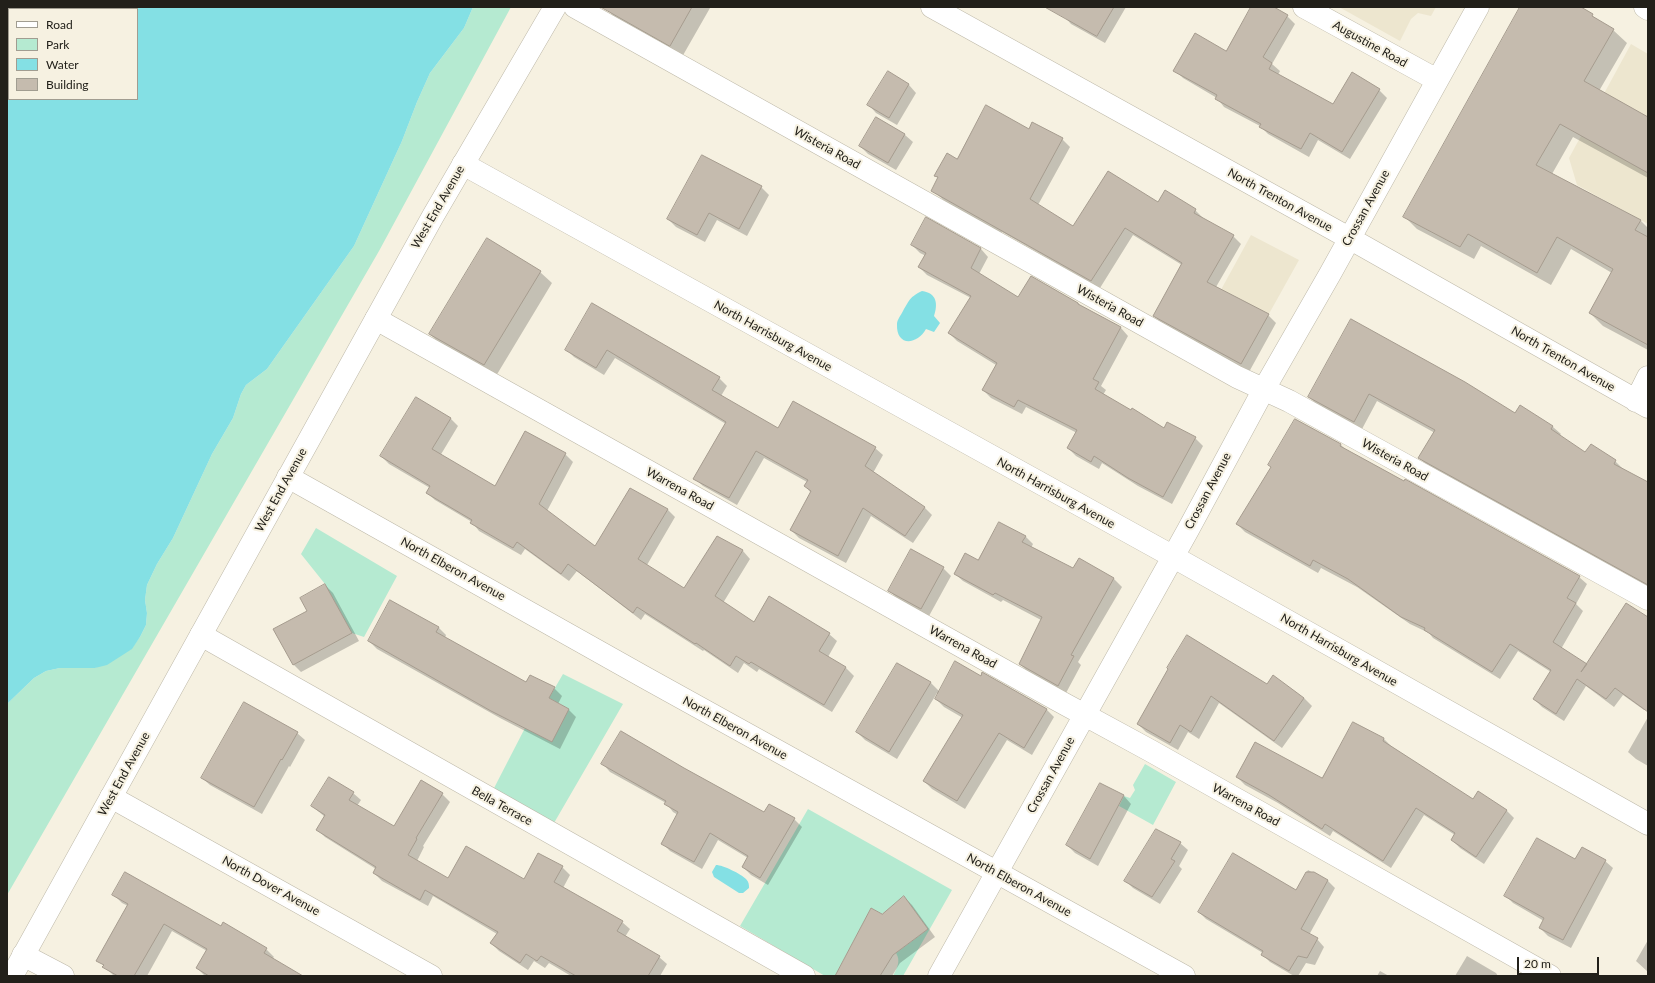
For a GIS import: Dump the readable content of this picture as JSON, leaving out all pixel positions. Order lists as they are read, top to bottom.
{
  "streets": {
    "main road": [
      "Augustine Road",
      "Wisteria Road",
      "North Trenton Avenue",
      "West End Avenue",
      "Crossan Avenue",
      "North Harrisburg Avenue",
      "Warrena Road",
      "North Elberon Avenue",
      "Bella Terrace",
      "North Dover Avenue"
    ]
  },
  "crossings": [
    ["Augustine Road", "Crossan Avenue"],
    ["Wisteria Road", "Crossan Avenue"],
    ["North Trenton Avenue", "Crossan Avenue"],
    ["West End Avenue", "North Harrisburg Avenue"],
    ["West End Avenue", "Warrena Road"],
    ["West End Avenue", "North Elberon Avenue"],
    ["West End Avenue", "Bella Terrace"],
    ["West End Avenue", "North Dover Avenue"],
    ["Crossan Avenue", "North Harrisburg Avenue"],
    ["Crossan Avenue", "Warrena Road"],
    ["Crossan Avenue", "North Elberon Avenue"]
  ],
  "legend": [
    "Road",
    "Park",
    "Water",
    "Building"
  ],
  "scale_bar": "20 m"
}
